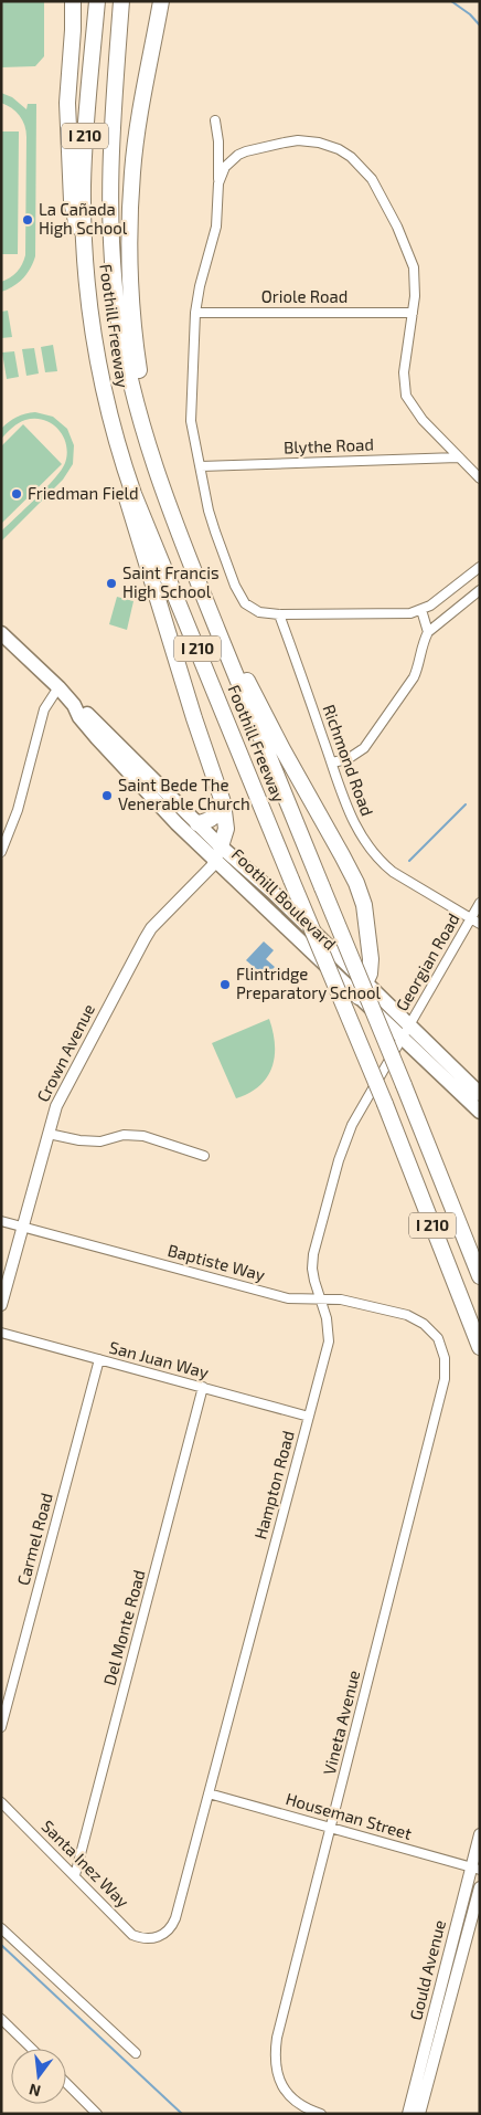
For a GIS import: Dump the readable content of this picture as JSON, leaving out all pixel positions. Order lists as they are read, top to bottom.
{
  "streets": {
    "highway": ["I 210", "Foothill Freeway"],
    "main road": ["Foothill Boulevard"],
    "street": [
      "Oriole Road",
      "Blythe Road",
      "Richmond Road",
      "Georgian Road",
      "Crown Avenue",
      "Baptiste Way",
      "San Juan Way",
      "Hampton Road",
      "Carmel Road",
      "Del Monte Road",
      "Vineta Avenue",
      "Houseman Street",
      "Santa Inez Way",
      "Gould Avenue"
    ]
  },
  "crossings": [
    ["Richmond Road", "Georgian Road"],
    ["Foothill Boulevard", "Georgian Road"],
    ["Foothill Boulevard", "Crown Avenue"],
    ["Foothill Boulevard", "Hampton Road"],
    ["Georgian Road", "Hampton Road"],
    ["Crown Avenue", "Baptiste Way"],
    ["Baptiste Way", "Hampton Road"],
    ["Baptiste Way", "Vineta Avenue"],
    ["San Juan Way", "Hampton Road"],
    ["San Juan Way", "Carmel Road"],
    ["San Juan Way", "Del Monte Road"],
    ["Hampton Road", "Houseman Street"],
    ["Hampton Road", "Santa Inez Way"],
    ["Del Monte Road", "Santa Inez Way"],
    ["Vineta Avenue", "Houseman Street"],
    ["Houseman Street", "Gould Avenue"]
  ],
  "places": [
    "La Cañada High School",
    "Friedman Field",
    "Saint Francis High School",
    "Saint Bede The Venerable Church",
    "Flintridge Preparatory School"
  ],
  "north": "bottom"
}
